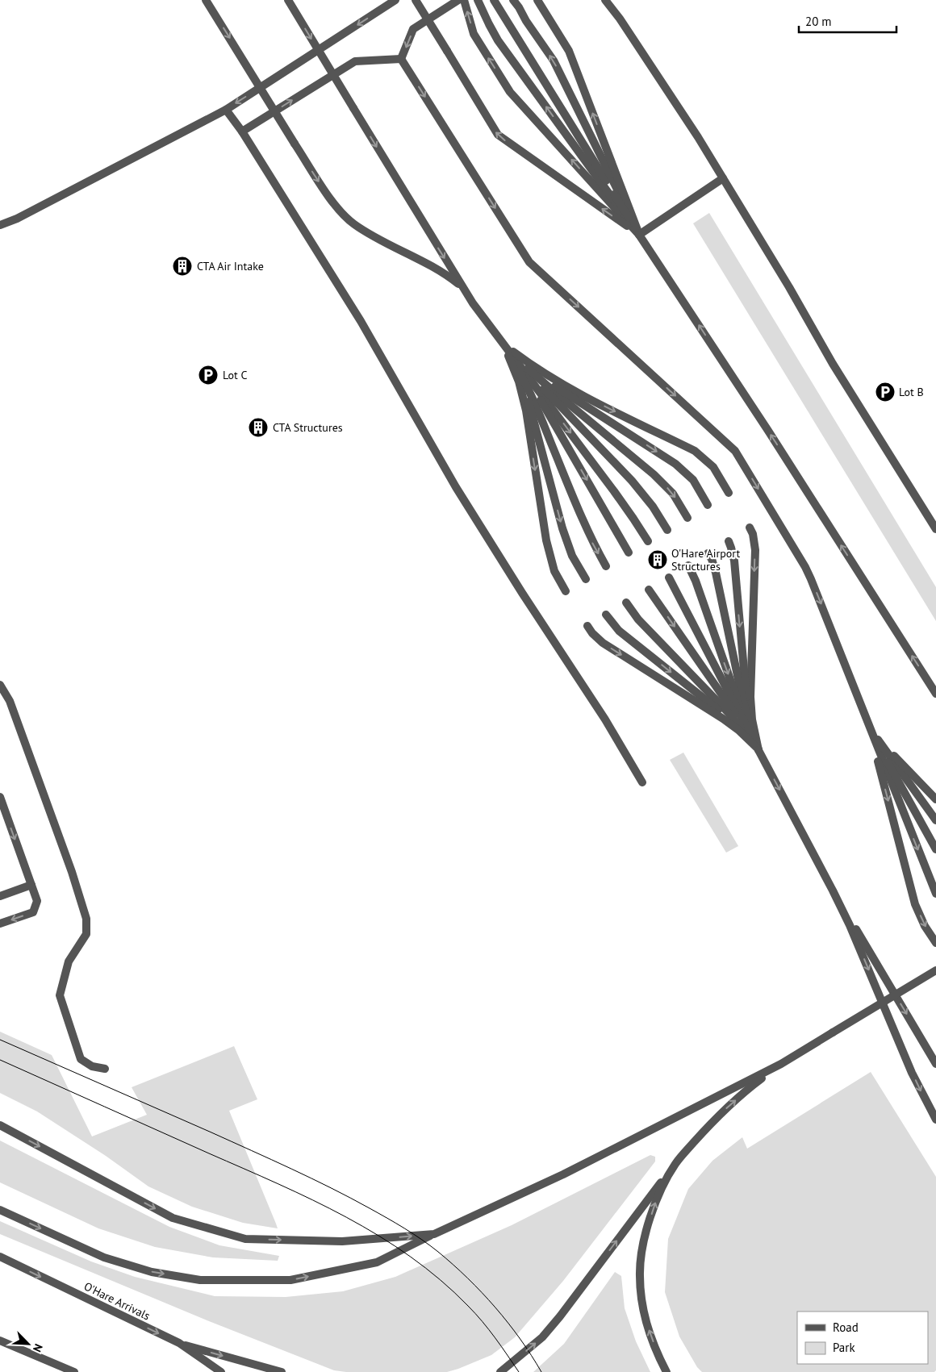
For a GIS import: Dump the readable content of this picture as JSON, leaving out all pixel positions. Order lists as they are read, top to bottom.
{
  "streets": {
    "street": ["O'Hare Arrivals"]
  },
  "one_way": ["O'Hare Arrivals"],
  "places": {
    "building": ["CTA Air Intake", "CTA Structures", "O'Hare Airport Structures"],
    "parking": ["Lot C", "Lot B"]
  },
  "legend": ["Road", "Park"],
  "scale_bar": "20 m",
  "north": "bottom right"
}
